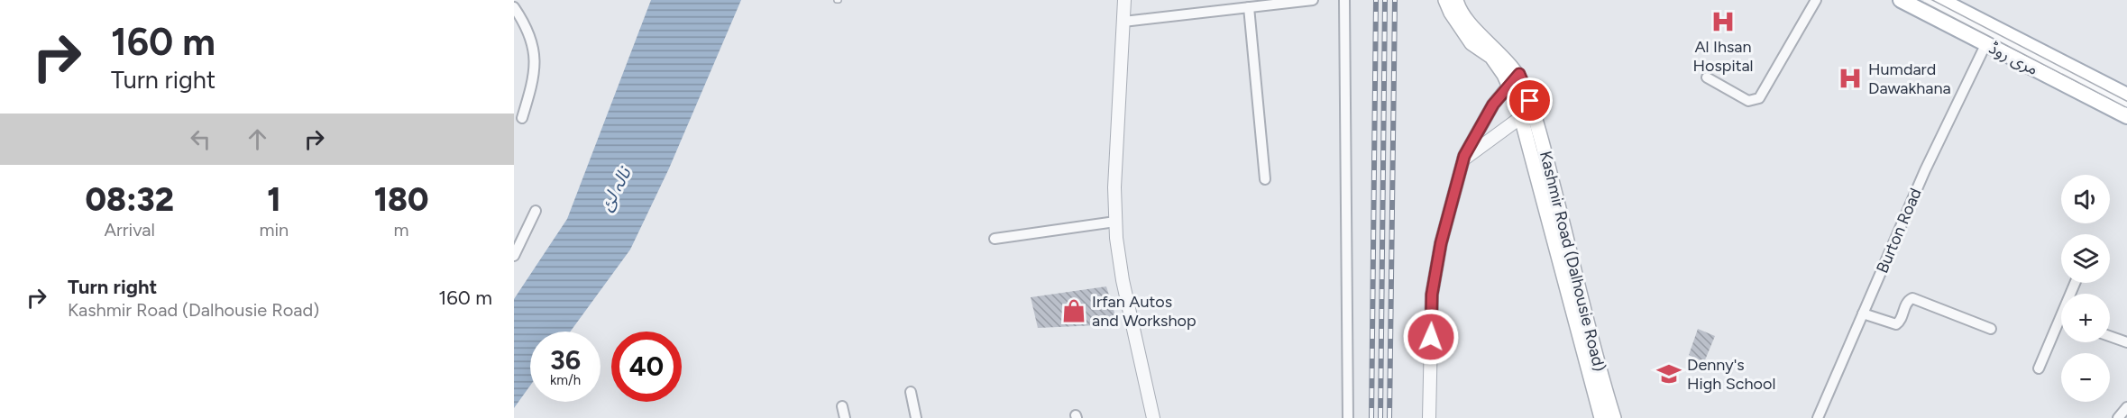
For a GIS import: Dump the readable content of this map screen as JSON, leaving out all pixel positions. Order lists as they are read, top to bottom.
{
  "streets": {
    "main road": ["مری روڈ", "Kashmir Road (Dalhousie Road)"],
    "street": ["Burton Road"]
  },
  "crossings": [
    ["مری روڈ", "Burton Road"]
  ],
  "water": ["نالہ لئ"],
  "places": {
    "hospital": ["Al Ihsan Hospital", "Humdard Dawakhana"],
    "shop": ["Irfan Autos and Workshop"],
    "school or university": ["Denny's High School"]
  },
  "page": {
    "turn": ["160 m", "Turn right"],
    "eta": [
      "08:32",
      "Arrival",
      "1",
      "min",
      "180",
      "m"
    ],
    "map_buttons": ["+", "−"],
    "list": [
      {
        "name": "Turn right",
        "note": "Kashmir Road (Dalhousie Road)",
        "value": "160 m"
      }
    ],
    "speed": "36 km/h",
    "limit": "40"
  }
}
